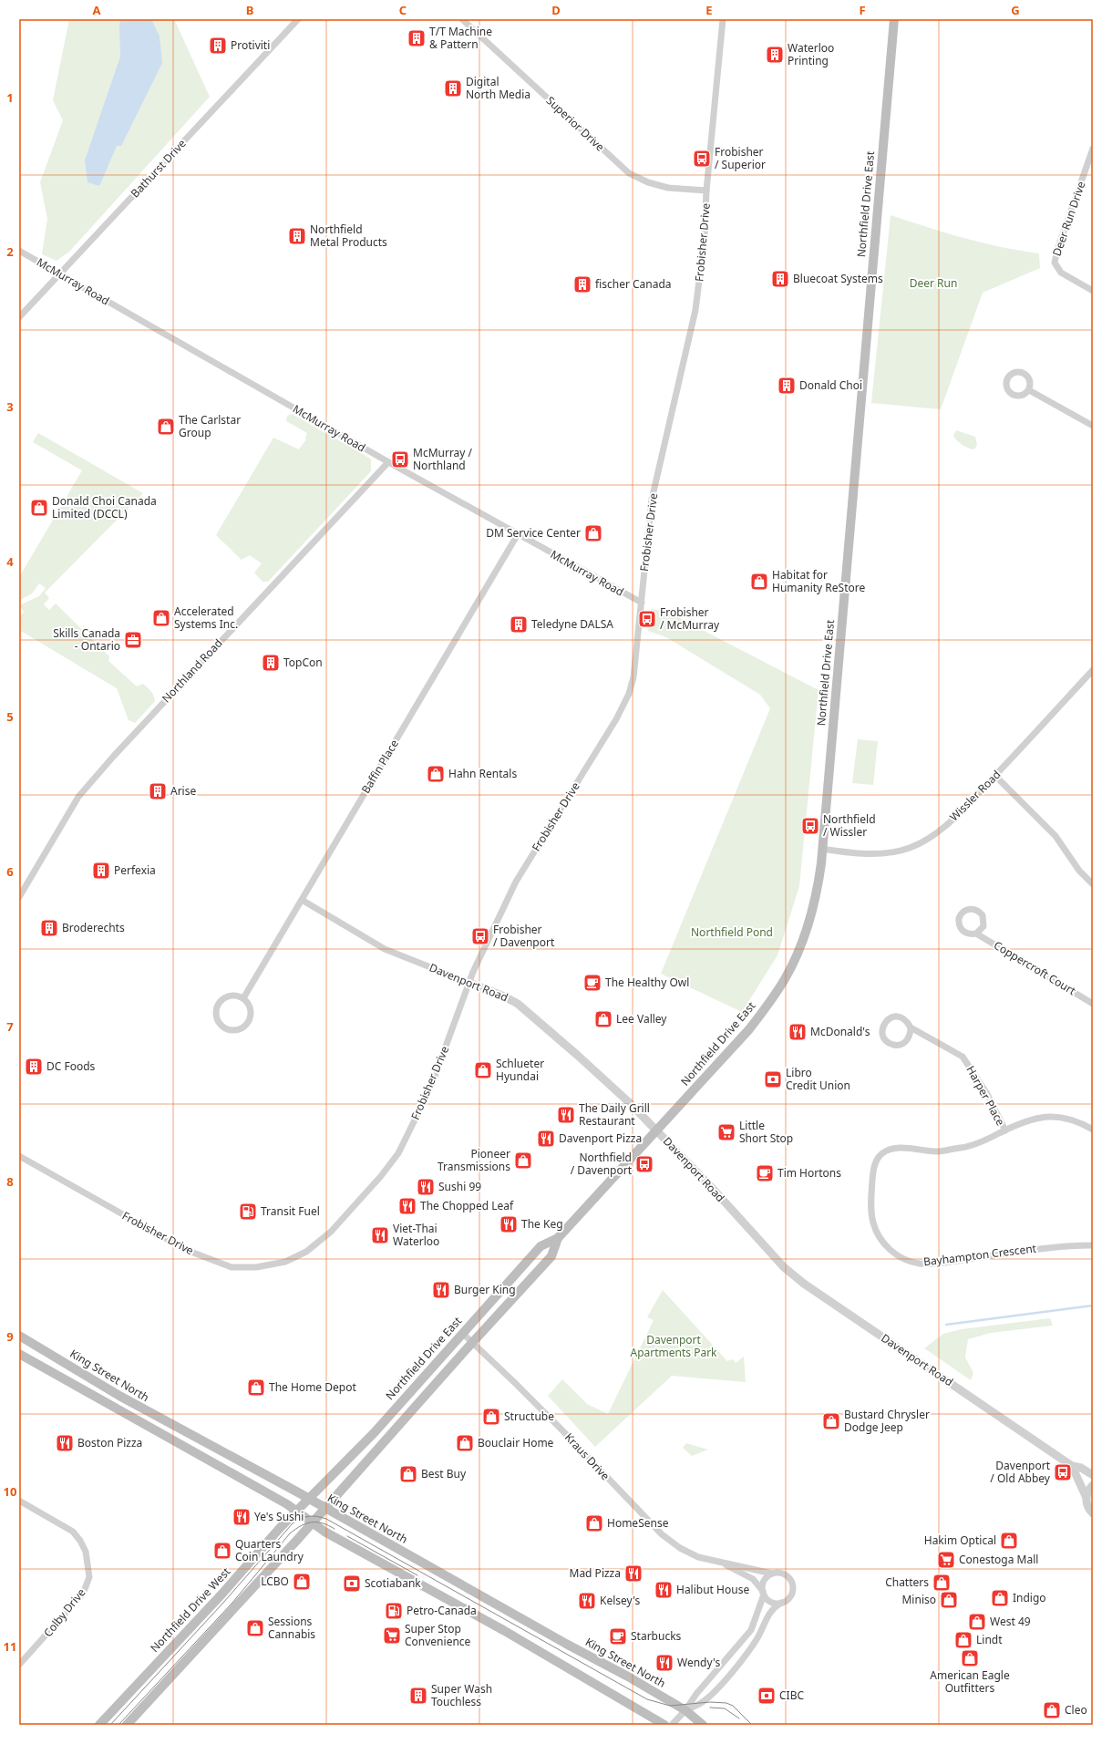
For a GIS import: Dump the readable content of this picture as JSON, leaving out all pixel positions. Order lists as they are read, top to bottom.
{
  "streets": {
    "main road": ["Northfield Drive East", "King Street North", "Northfield Drive West"],
    "street": [
      "Superior Drive",
      "Bathurst Drive",
      "Deer Run Drive",
      "Frobisher Drive",
      "McMurray Road",
      "Northland Road",
      "Baffin Place",
      "Wissler Road",
      "Coppercroft Court",
      "Davenport Road",
      "Harper Place",
      "Bayhampton Crescent",
      "Kraus Drive",
      "Colby Drive"
    ]
  },
  "crossings": [
    ["Superior Drive", "Frobisher Drive"],
    ["Bathurst Drive", "McMurray Road"],
    ["Northfield Drive East", "Wissler Road"],
    ["Northfield Drive East", "Davenport Road"],
    ["Northfield Drive East", "King Street North"],
    ["Northfield Drive East", "Kraus Drive"],
    ["Northfield Drive East", "Northfield Drive West"],
    ["Frobisher Drive", "McMurray Road"],
    ["Frobisher Drive", "Davenport Road"],
    ["McMurray Road", "Northland Road"],
    ["McMurray Road", "Baffin Place"],
    ["Baffin Place", "Davenport Road"],
    ["Harper Place", "Bayhampton Crescent"]
  ],
  "parks": ["Deer Run", "Northfield Pond", "Davenport Apartments Park"],
  "places": {
    "building": [
      "T/T Machine & Pattern",
      "Protiviti",
      "Waterloo Printing",
      "Digital North Media",
      "Northfield Metal Products",
      "Bluecoat Systems",
      "fischer Canada",
      "Donald Choi",
      "Teledyne DALSA",
      "TopCon",
      "Arise",
      "Perfexia",
      "Broderechts",
      "DC Foods",
      "Super Wash Touchless"
    ],
    "bus stop": [
      "Frobisher / Superior",
      "McMurray / Northland",
      "Frobisher / McMurray",
      "Northfield / Wissler",
      "Frobisher / Davenport",
      "Northfield / Davenport",
      "Davenport / Old Abbey"
    ],
    "shop": [
      "The Carlstar Group",
      "Donald Choi Canada Limited (DCCL)",
      "DM Service Center",
      "Habitat for Humanity ReStore",
      "Accelerated Systems Inc.",
      "Hahn Rentals",
      "Lee Valley",
      "Schlueter Hyundai",
      "Pioneer Transmissions",
      "The Home Depot",
      "Structube",
      "Bustard Chrysler Dodge Jeep",
      "Bouclair Home",
      "Best Buy",
      "HomeSense",
      "Hakim Optical",
      "Quarters Coin Laundry",
      "LCBO",
      "Chatters",
      "Indigo",
      "Miniso",
      "West 49",
      "Sessions Cannabis",
      "Lindt",
      "American Eagle Outfitters",
      "Cleo"
    ],
    "office": ["Skills Canada - Ontario"],
    "cafe": ["The Healthy Owl", "Tim Hortons", "Starbucks"],
    "restaurant": [
      "McDonald's",
      "The Daily Grill Restaurant",
      "Davenport Pizza",
      "Sushi 99",
      "The Chopped Leaf",
      "The Keg",
      "Viet-Thai Waterloo",
      "Burger King",
      "Boston Pizza",
      "Ye's Sushi",
      "Mad Pizza",
      "Halibut House",
      "Kelsey's",
      "Wendy's"
    ],
    "bank": ["Libro Credit Union", "Scotiabank", "CIBC"],
    "supermarket": ["Little Short Stop", "Conestoga Mall", "Super Stop Convenience"],
    "fuel station": ["Transit Fuel", "Petro-Canada"]
  },
  "grid": {
    "columns": [
      "A",
      "B",
      "C",
      "D",
      "E",
      "F",
      "G"
    ],
    "rows": [
      "1",
      "2",
      "3",
      "4",
      "5",
      "6",
      "7",
      "8",
      "9",
      "10",
      "11"
    ]
  }
}
